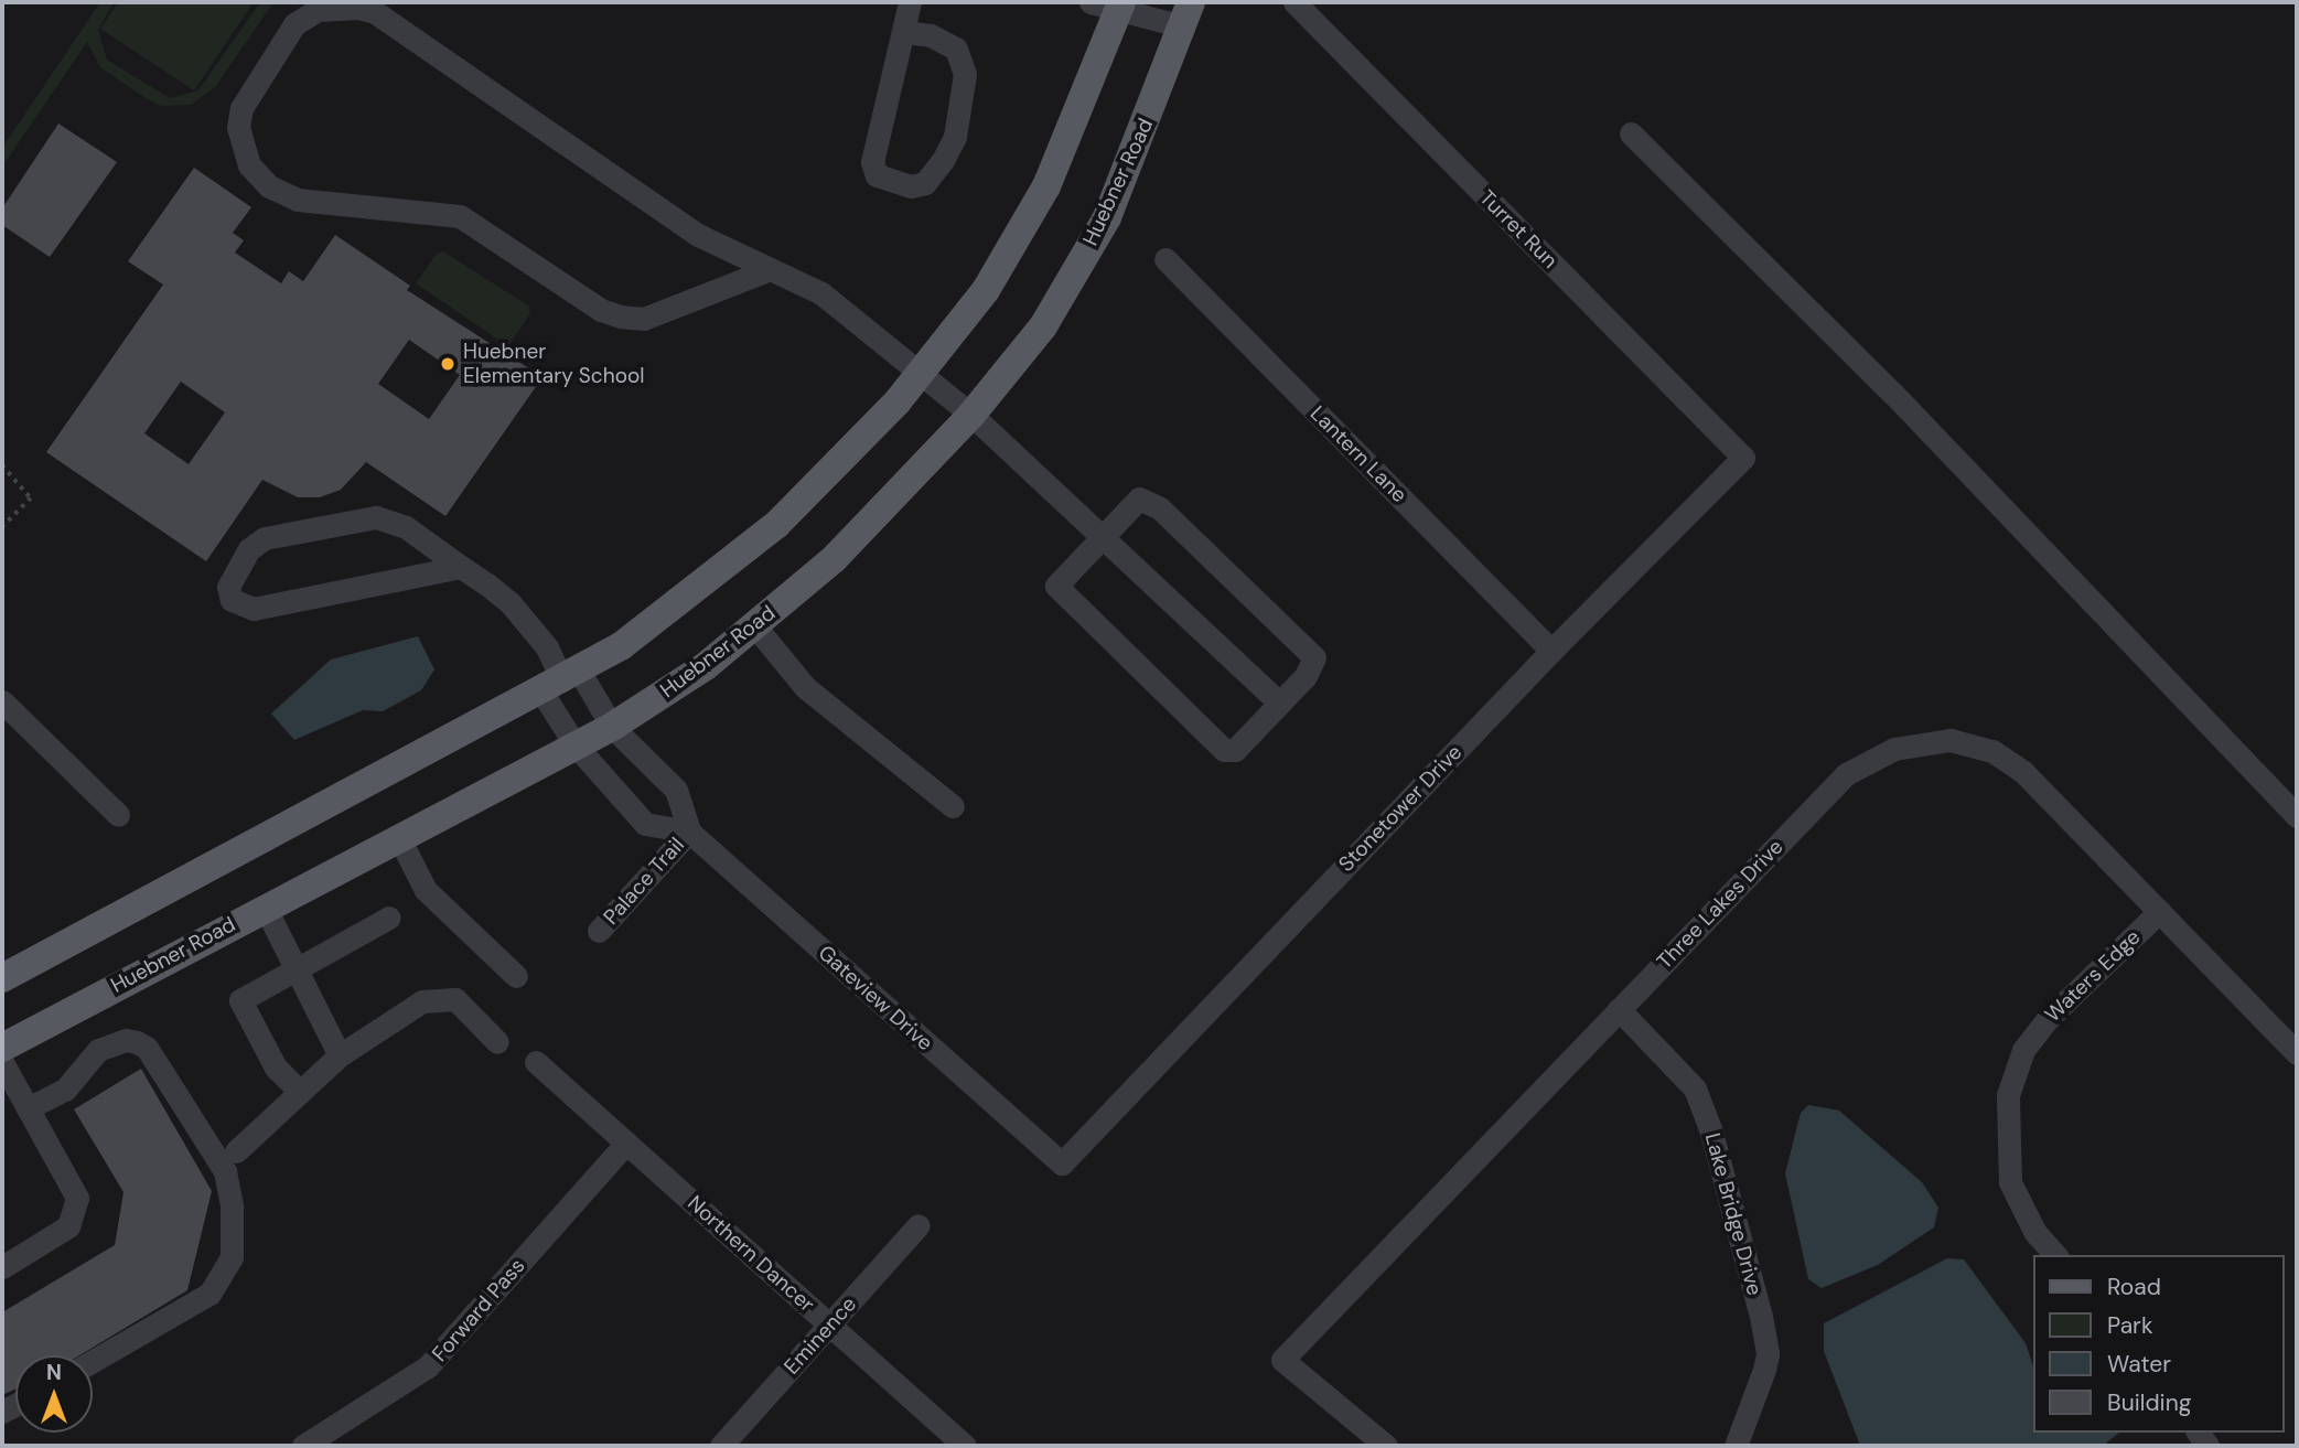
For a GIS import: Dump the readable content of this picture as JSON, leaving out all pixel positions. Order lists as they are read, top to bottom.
{
  "streets": {
    "main road": ["Huebner Road"],
    "street": [
      "Turret Run",
      "Lantern Lane",
      "Stonetower Drive",
      "Palace Trail",
      "Three Lakes Drive",
      "Waters Edge",
      "Gateview Drive",
      "Lake Bridge Drive",
      "Northern Dancer",
      "Forward Pass",
      "Eminence"
    ]
  },
  "crossings": [
    ["Turret Run", "Stonetower Drive"],
    ["Lantern Lane", "Stonetower Drive"],
    ["Stonetower Drive", "Gateview Drive"],
    ["Palace Trail", "Gateview Drive"],
    ["Three Lakes Drive", "Waters Edge"],
    ["Three Lakes Drive", "Lake Bridge Drive"],
    ["Northern Dancer", "Forward Pass"],
    ["Northern Dancer", "Eminence"]
  ],
  "places": ["Huebner Elementary School"],
  "legend": [
    "Road",
    "Park",
    "Water",
    "Building"
  ],
  "north": "top"
}
